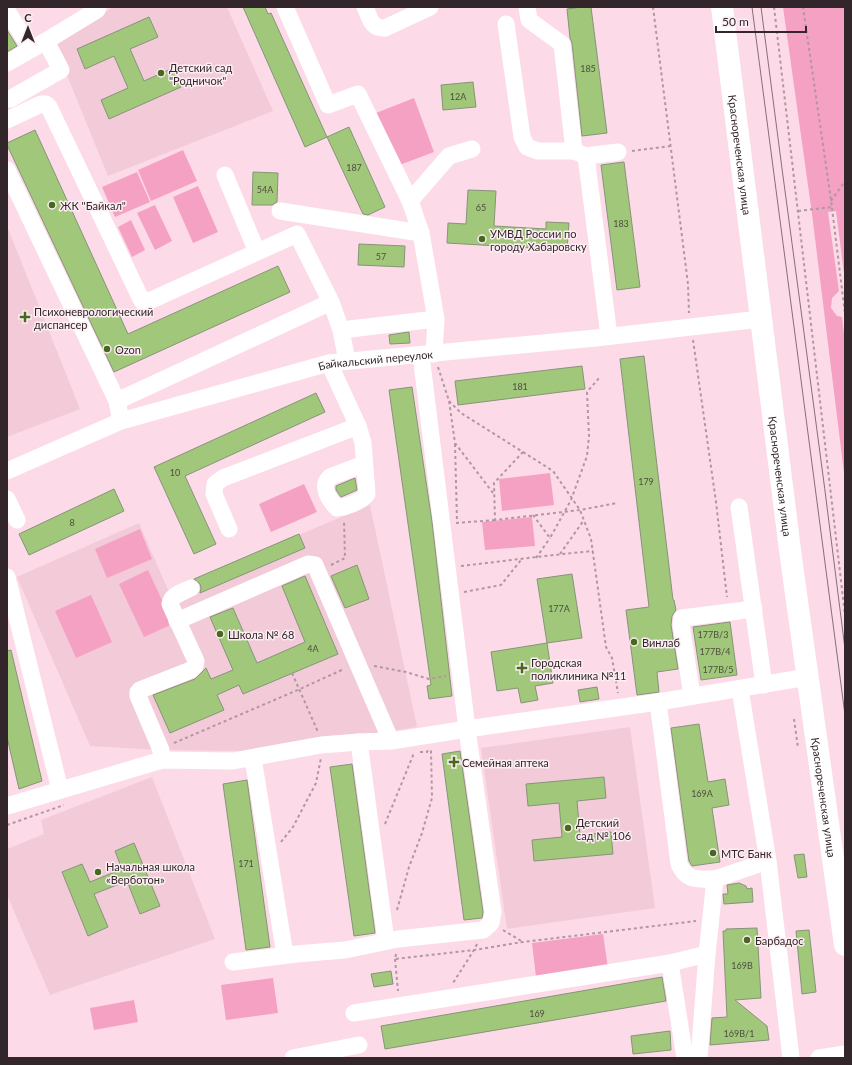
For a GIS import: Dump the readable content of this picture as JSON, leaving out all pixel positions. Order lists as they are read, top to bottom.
{
  "streets": {
    "main road": ["Краснореченская улица"],
    "street": ["Байкальский переулок"]
  },
  "crossings": [
    ["Краснореченская улица", "Байкальский переулок"]
  ],
  "places": {
    "other": [
      "Детский сад \"Родничок\"",
      "ЖК \"Байкал\"",
      "УМВД России по городу Хабаровску",
      "Ozon",
      "Школа № 68",
      "Винлаб",
      "Детский сад № 106",
      "МТС Банк",
      "Начальная школа «Верботон»",
      "Барбадос"
    ],
    "health": ["Психоневрологический диспансер", "Городская поликлиника №11", "Семейная аптека"]
  },
  "house_numbers": [
    "185",
    "12А",
    "187",
    "54А",
    "65",
    "183",
    "57",
    "181",
    "10",
    "179",
    "8",
    "177А",
    "177В/3",
    "4А",
    "177В/4",
    "177В/5",
    "169А",
    "171",
    "169В",
    "169",
    "169В/1"
  ],
  "scale_bar": "50 m",
  "north": "top"
}
